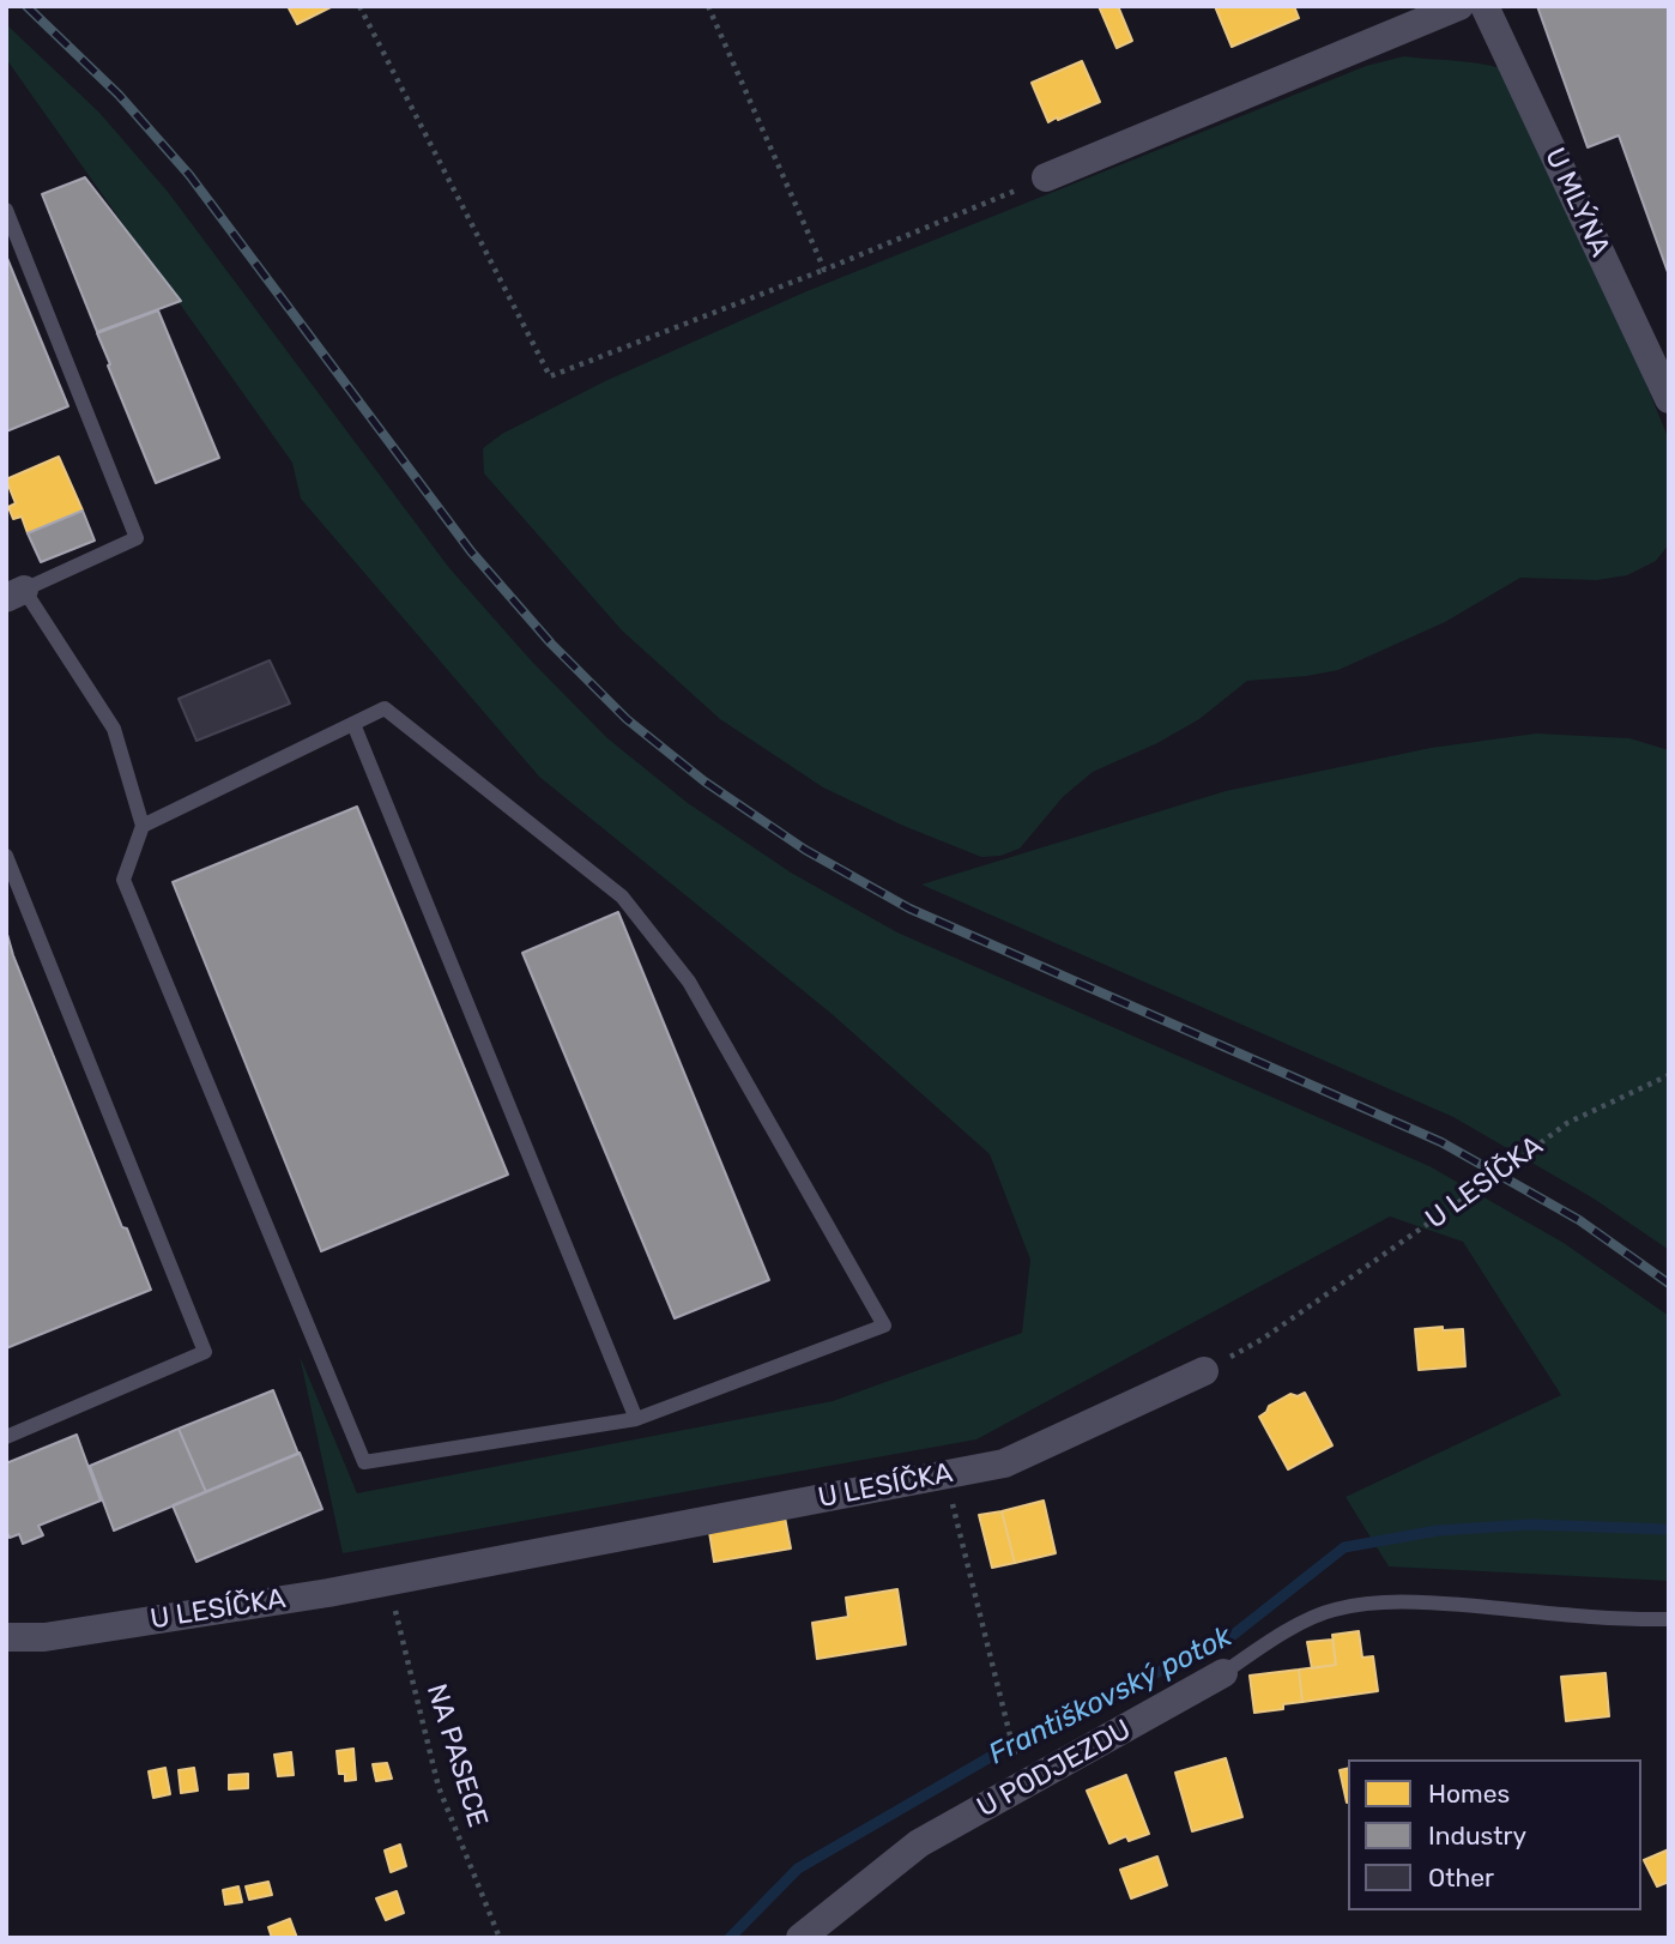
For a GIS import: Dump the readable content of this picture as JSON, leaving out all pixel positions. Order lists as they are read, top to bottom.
{
  "streets": {
    "street": ["U MLÝNA", "U LESÍČKA", "U PODJEZDU"],
    "path": ["NA PASECE"]
  },
  "crossings": [
    ["U LESÍČKA", "NA PASECE"]
  ],
  "water": ["Františkovský potok"],
  "legend": ["Homes", "Industry", "Other"]
}
